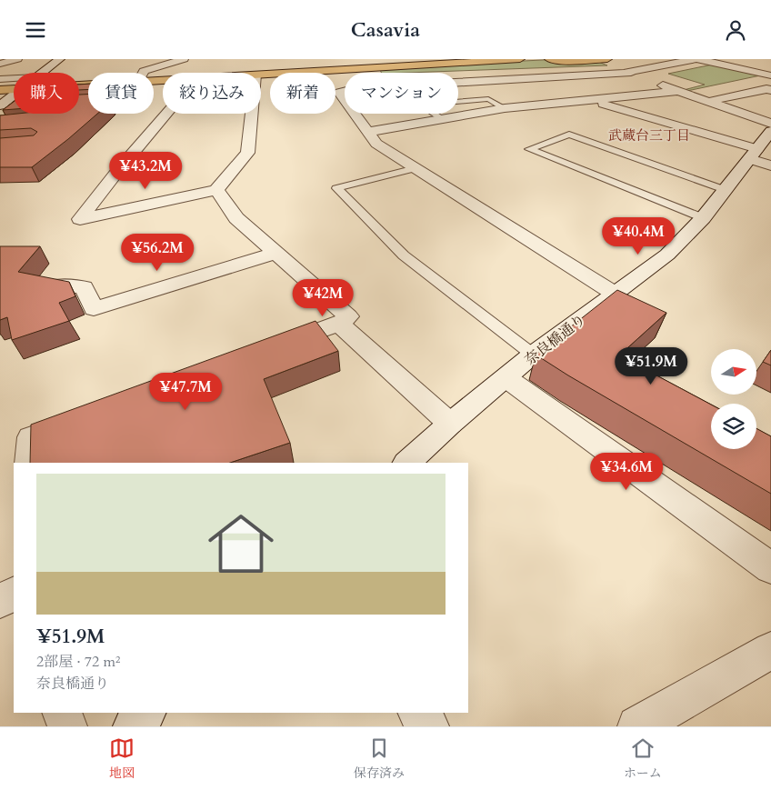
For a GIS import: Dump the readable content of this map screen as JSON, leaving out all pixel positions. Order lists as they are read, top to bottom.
{
  "streets": {
    "street": ["奈良橋通り"]
  },
  "districts": ["武蔵台三丁目"],
  "north": "right",
  "page": {
    "header": "Casavia",
    "chip": [
      "購入",
      "賃貸",
      "絞り込み",
      "新着",
      "マンション"
    ],
    "price": [
      "¥43.2M",
      "¥40.4M",
      "¥56.2M",
      "¥42M",
      "¥51.9M",
      "¥47.7M",
      "¥34.6M"
    ],
    "list": [
      {
        "name": "¥51.9M",
        "note": "2部屋 · 72 m² · 奈良橋通り"
      }
    ],
    "tabs": ["地図", "保存済み", "ホーム"]
  }
}
